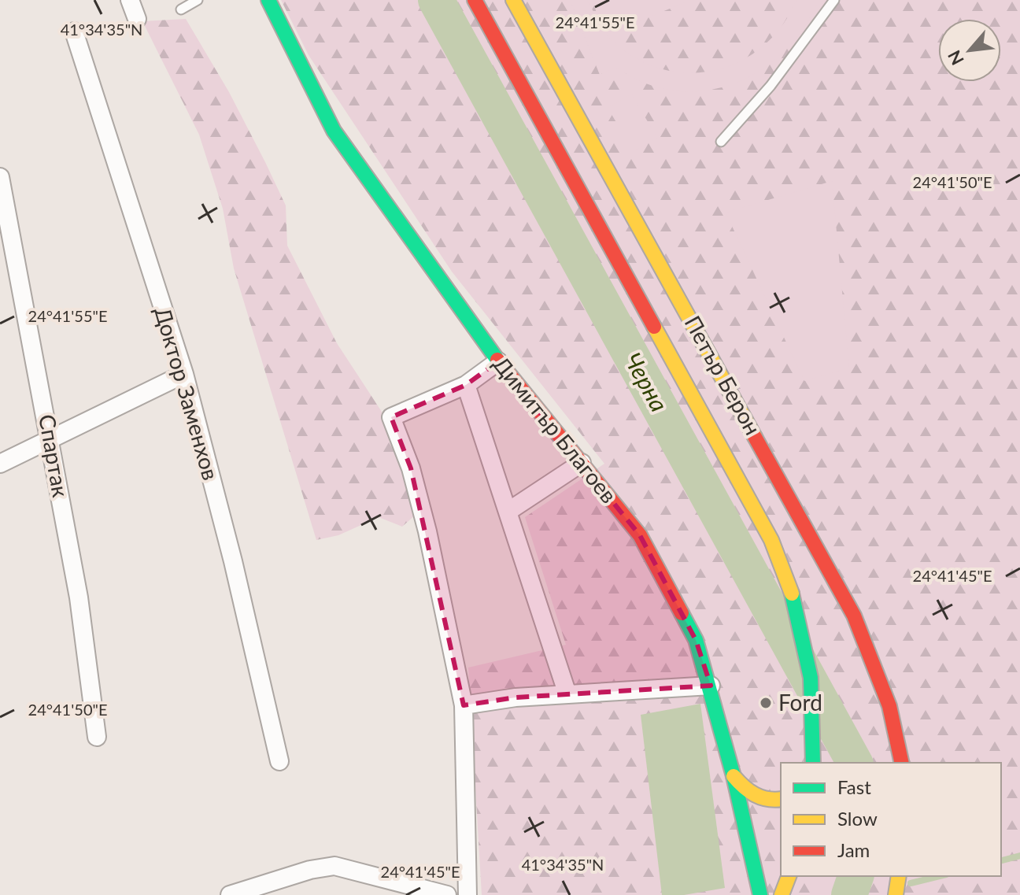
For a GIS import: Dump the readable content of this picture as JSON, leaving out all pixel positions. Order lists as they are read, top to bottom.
{
  "streets": {
    "main road": ["Петър Берон", "Димитър Благоев"],
    "street": ["Доктор Заменхов", "Спартак"]
  },
  "water": ["Черна"],
  "places": ["Ford"],
  "legend": ["Fast", "Slow", "Jam"],
  "north": "bottom left",
  "coordinates": [
    "24°41'55\"E",
    "41°34'35\"N",
    "24°41'50\"E",
    "24°41'45\"E"
  ]
}
